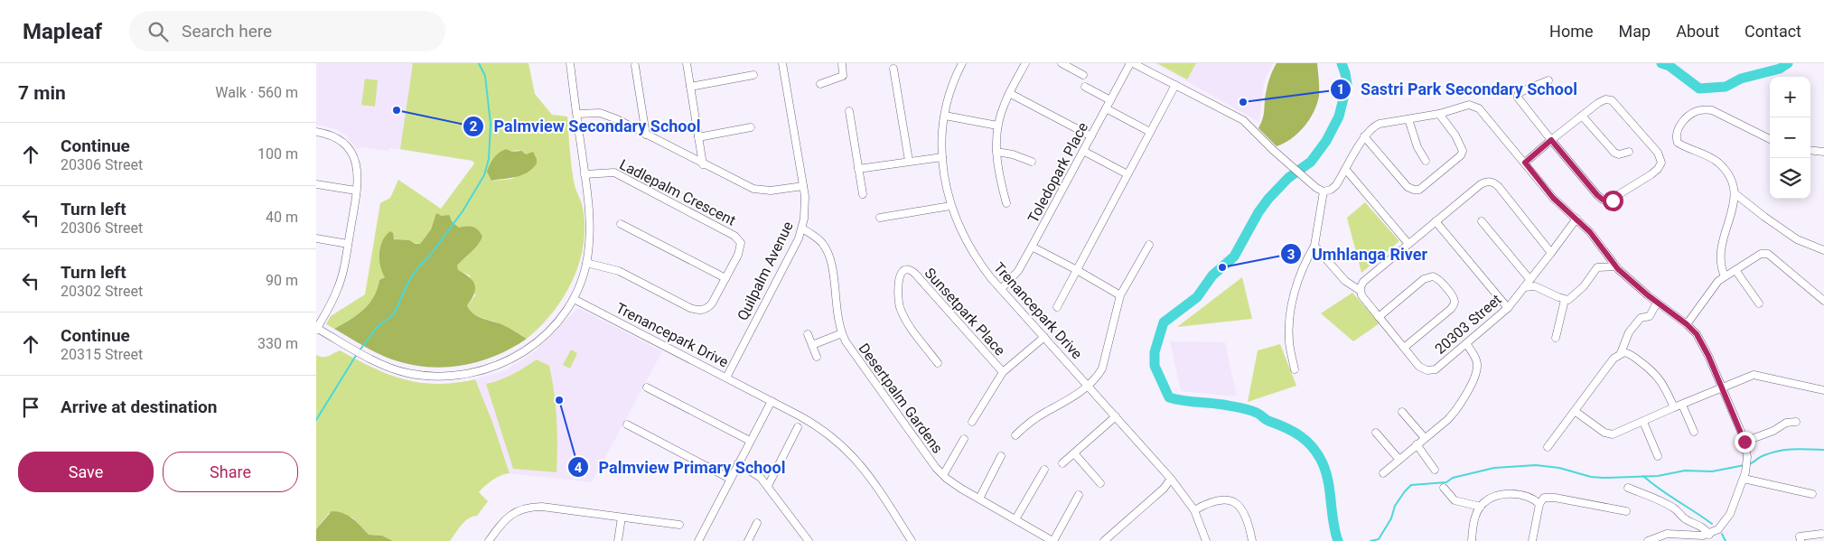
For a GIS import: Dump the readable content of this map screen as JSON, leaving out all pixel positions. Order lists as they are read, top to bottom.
{
  "streets": {
    "street": [
      "Toledopark Place",
      "Ladlepalm Crescent",
      "Quilpalm Avenue",
      "Trenancepark Drive",
      "Sunsetpark Place",
      "20303 Street",
      "Desertpalm Gardens"
    ]
  },
  "crossings": [
    ["Toledopark Place", "Trenancepark Drive"],
    ["Quilpalm Avenue", "Trenancepark Drive"],
    ["Quilpalm Avenue", "Desertpalm Gardens"]
  ],
  "places": [
    "Sastri Park Secondary School",
    "Palmview Secondary School",
    "Umhlanga River",
    "Palmview Primary School"
  ],
  "page": {
    "header": "Mapleaf",
    "search": "Search here",
    "nav": [
      "Home",
      "Map",
      "About",
      "Contact"
    ],
    "heading": ["7 min", "Walk · 560 m"],
    "map_buttons": ["+", "−"],
    "list": [
      ["Continue", "20306 Street", "100 m"],
      ["Turn left", "20306 Street", "40 m"],
      ["Turn left", "20302 Street", "90 m"],
      ["Continue", "20315 Street", "330 m"],
      "Arrive at destination"
    ],
    "buttons": ["Save", "Share"]
  }
}
